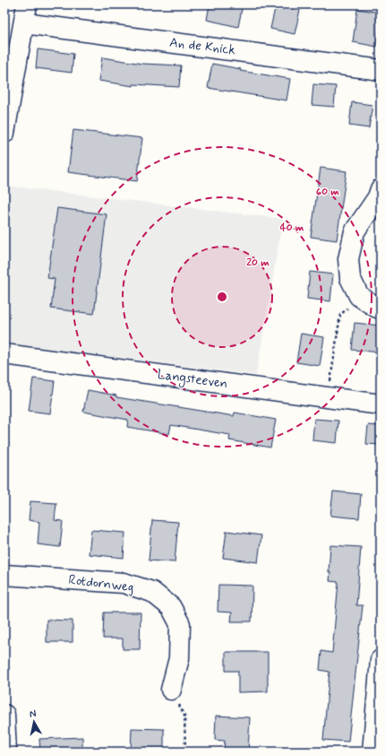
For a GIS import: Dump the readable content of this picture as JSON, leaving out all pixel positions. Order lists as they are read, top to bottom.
{
  "streets": {
    "street": ["An de Knick", "Langsteeven", "Rotdornweg"]
  },
  "north": "top",
  "rings": ["60 m", "40 m", "20 m"]
}
